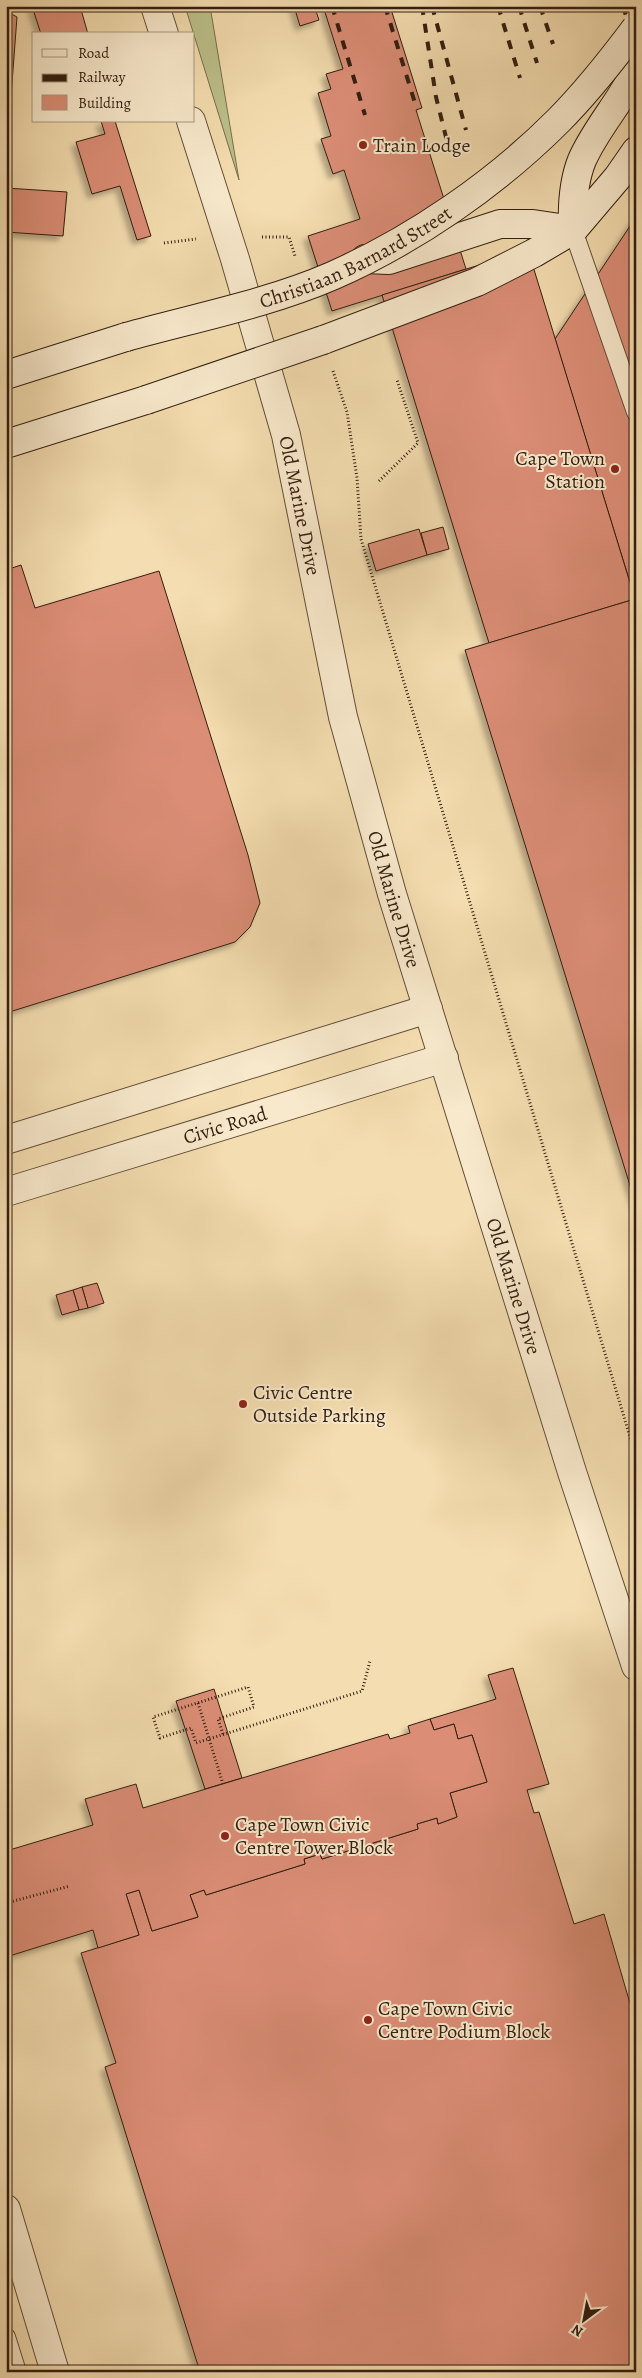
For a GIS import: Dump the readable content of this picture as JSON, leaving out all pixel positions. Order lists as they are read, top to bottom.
{
  "streets": {
    "street": ["Christiaan Barnard Street", "Old Marine Drive", "Civic Road"]
  },
  "crossings": [
    ["Old Marine Drive", "Civic Road"]
  ],
  "places": [
    "Train Lodge",
    "Cape Town Station",
    "Civic Centre Outside Parking",
    "Cape Town Civic Centre Tower Block",
    "Cape Town Civic Centre Podium Block"
  ],
  "legend": ["Road", "Railway", "Building"],
  "north": "bottom left"
}
